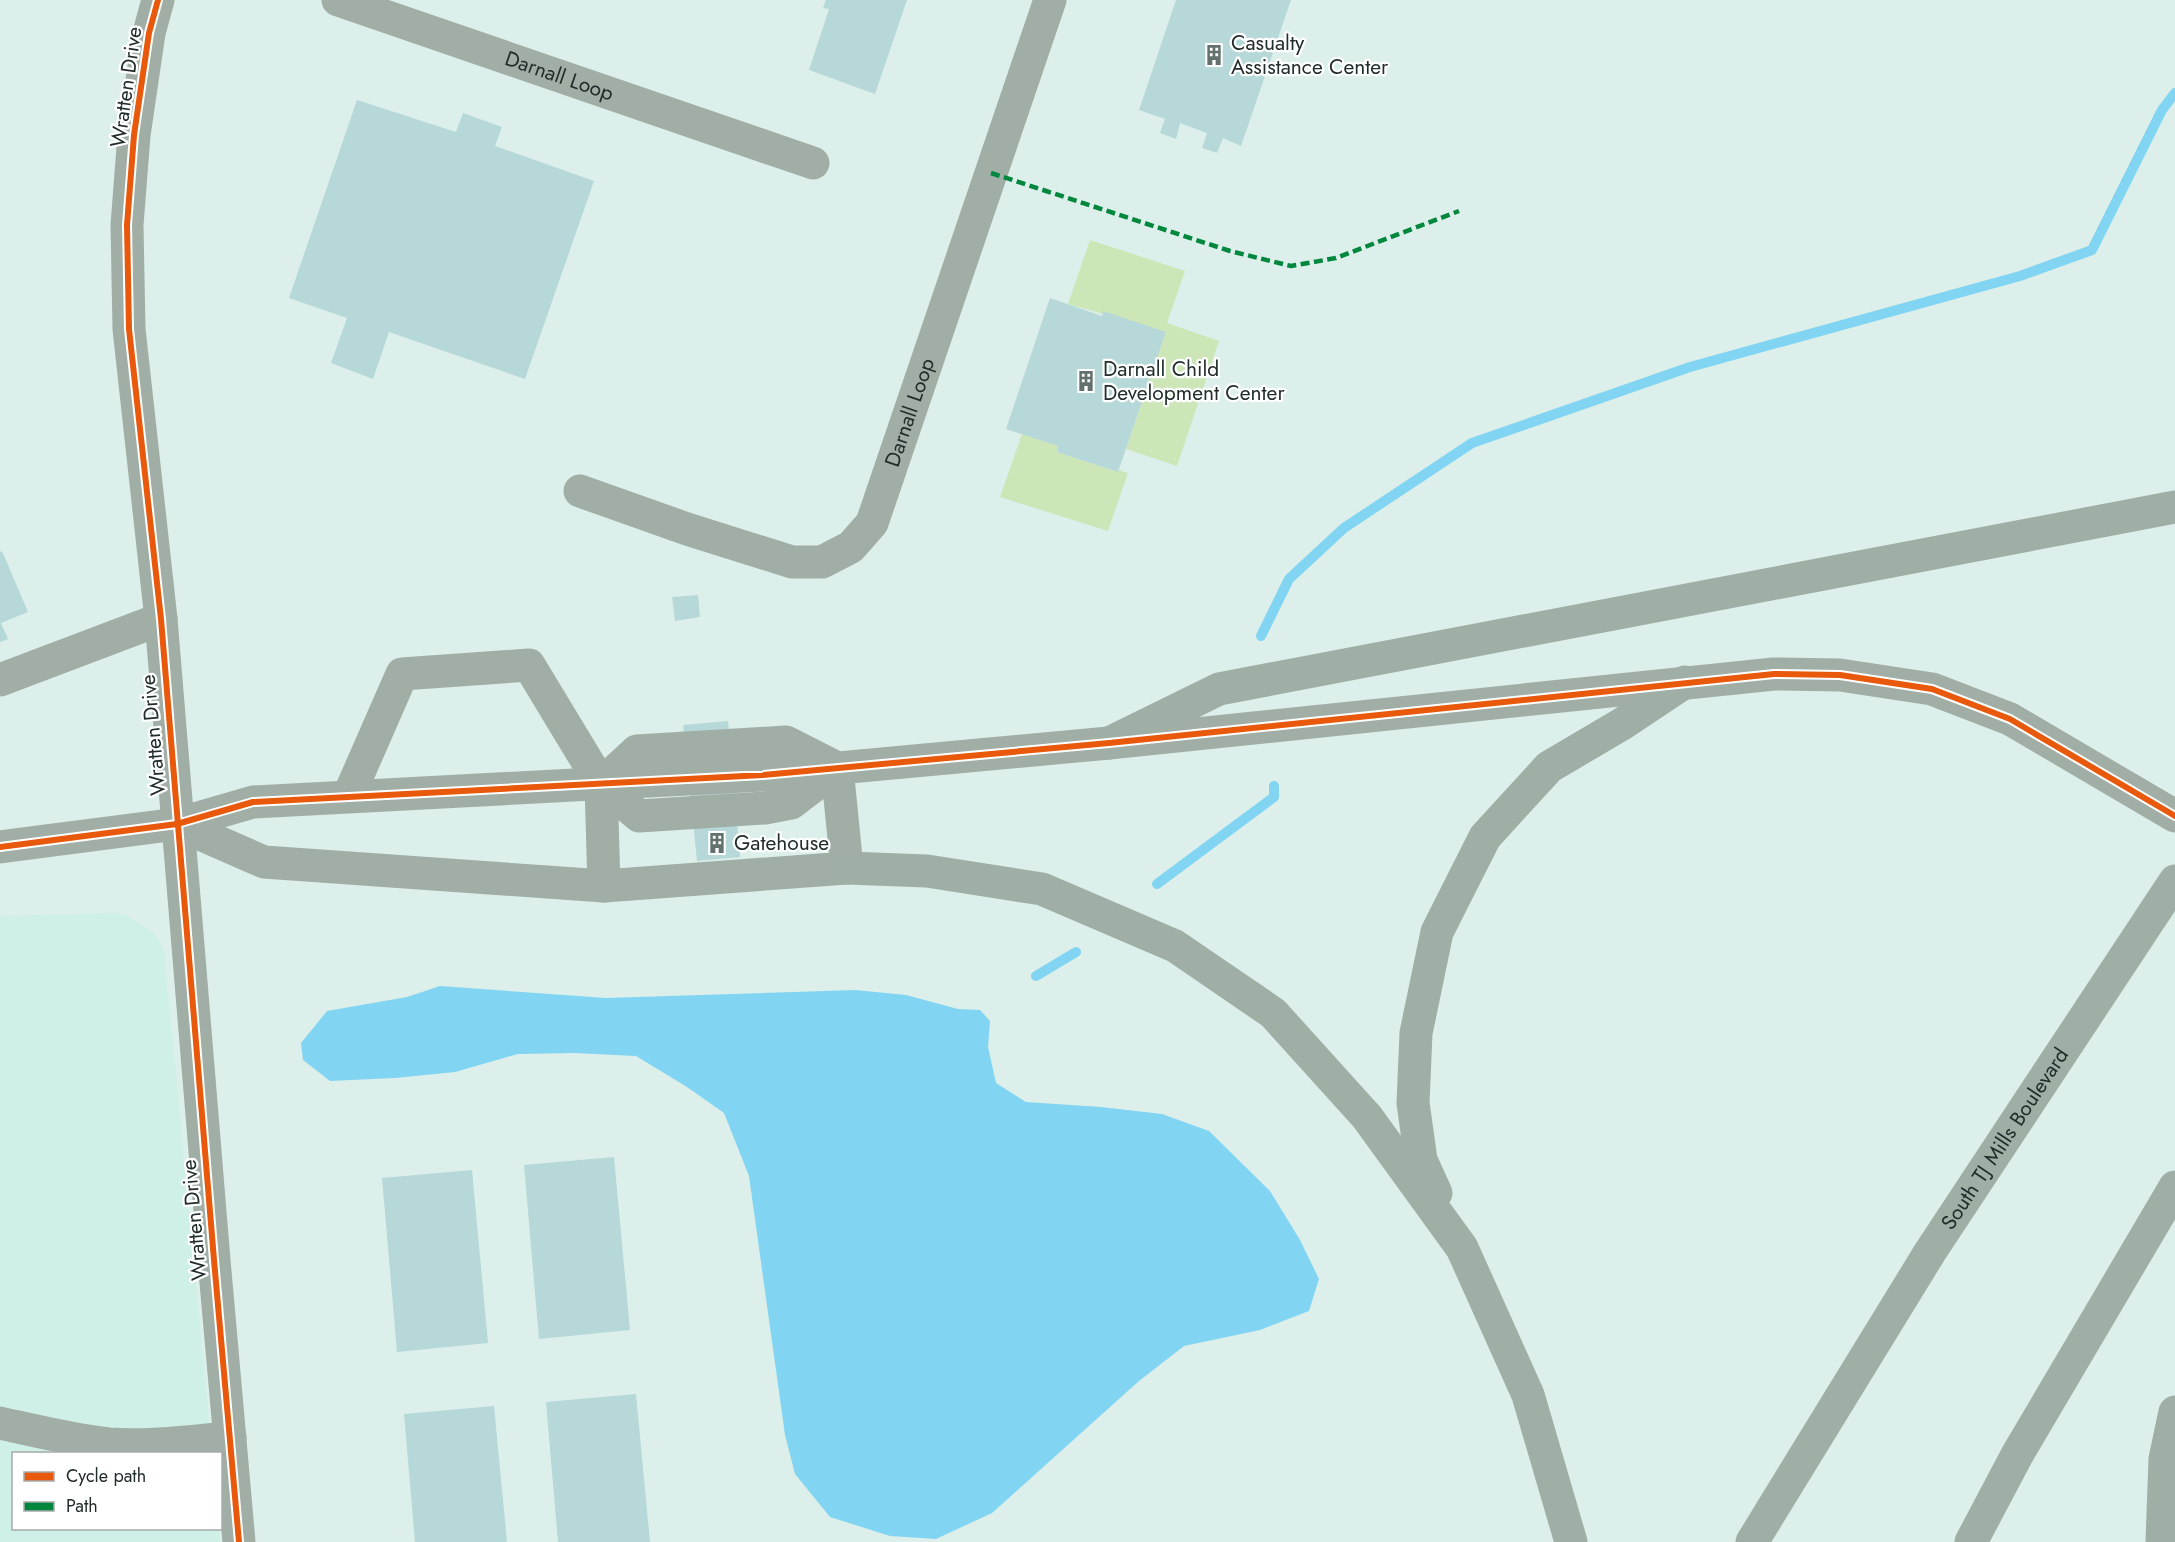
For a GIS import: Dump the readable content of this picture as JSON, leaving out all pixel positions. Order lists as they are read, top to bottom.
{
  "streets": {
    "main road": ["South TJ Mills Boulevard"],
    "street": ["Darnall Loop", "Wratten Drive"]
  },
  "places": {
    "building": ["Casualty Assistance Center", "Darnall Child Development Center", "Gatehouse"]
  },
  "legend": ["Cycle path", "Path"]
}
